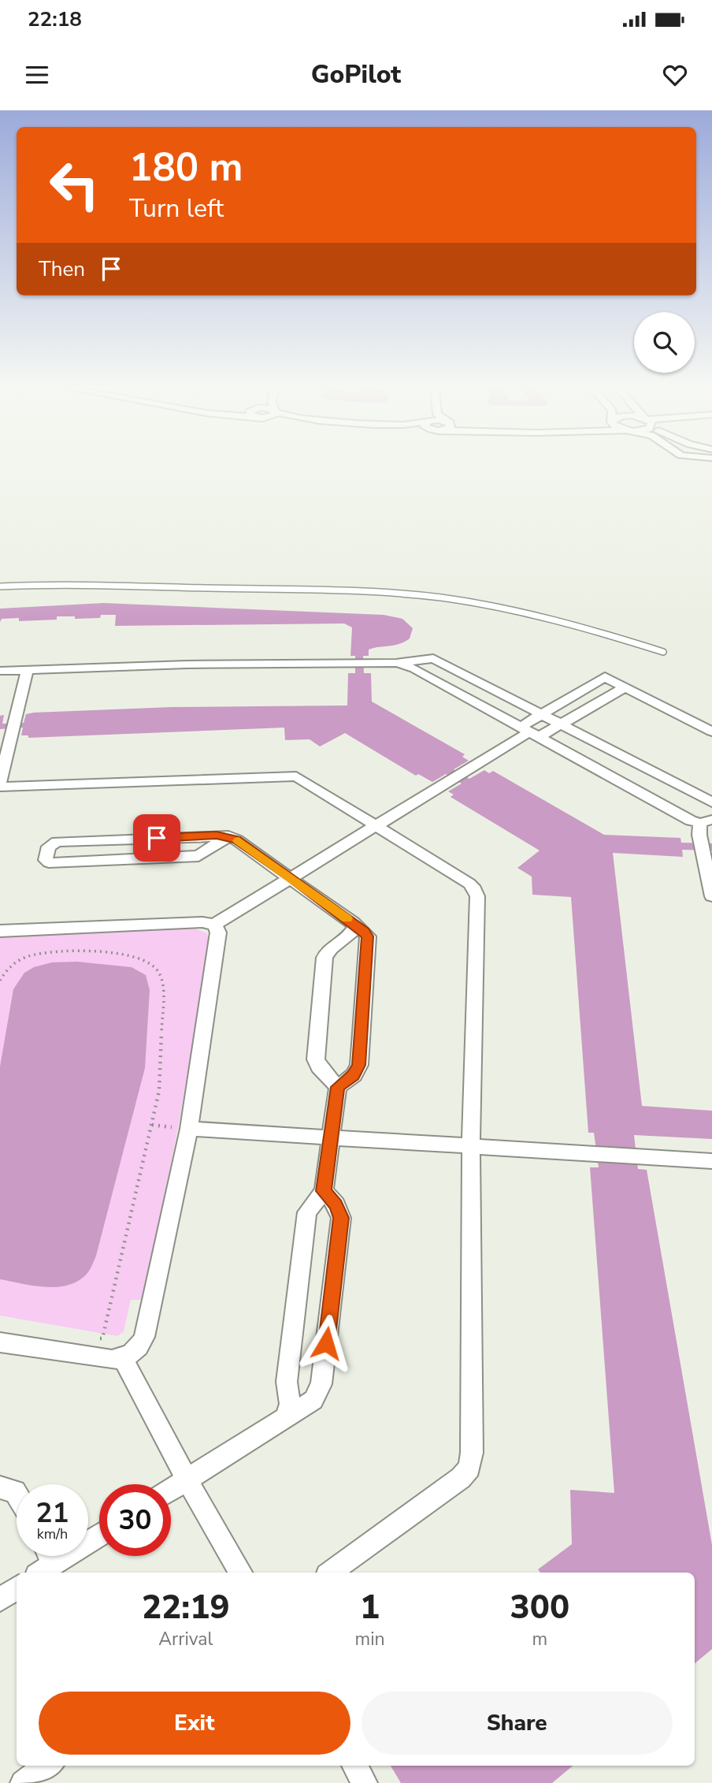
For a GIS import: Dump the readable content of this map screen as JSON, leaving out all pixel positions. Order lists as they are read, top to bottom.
{
  "page": {
    "status": "22:18",
    "header": "GoPilot",
    "turn": ["180 m", "Turn left"],
    "then": "Then",
    "speed": "21 km/h",
    "limit": "30",
    "eta": [
      "22:19",
      "Arrival",
      "1",
      "min",
      "300",
      "m"
    ],
    "buttons": ["Exit", "Share"]
  }
}
